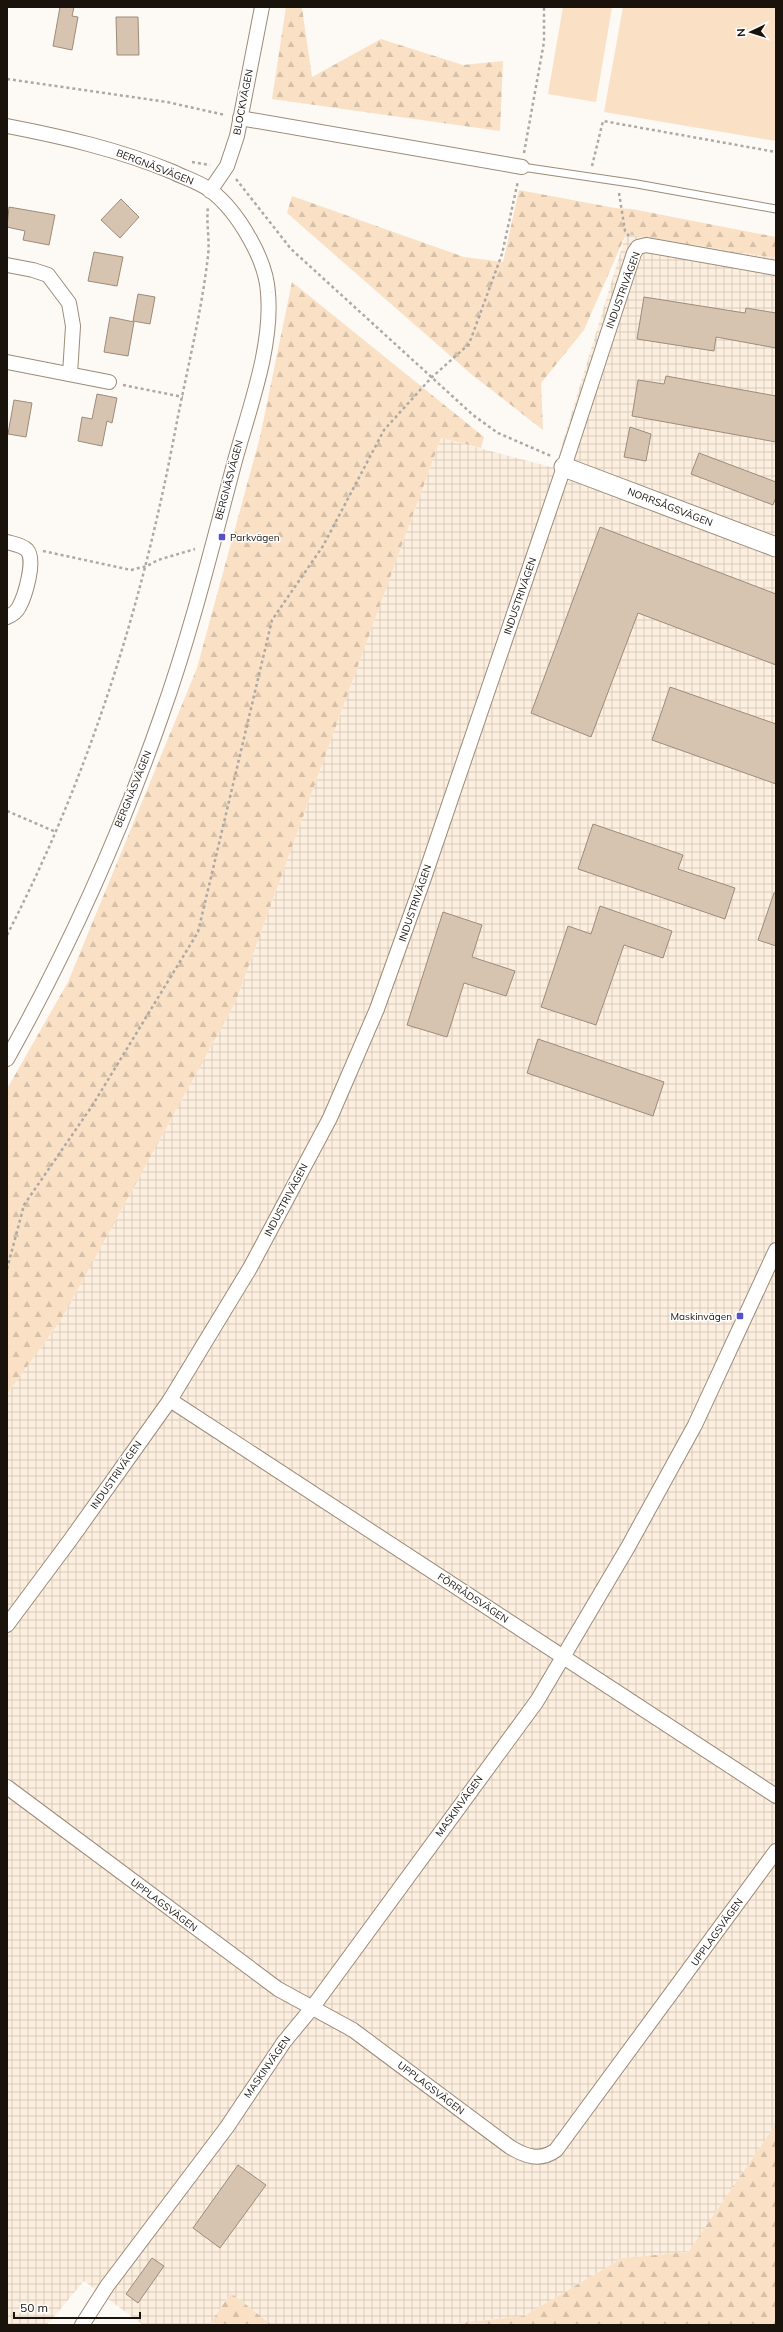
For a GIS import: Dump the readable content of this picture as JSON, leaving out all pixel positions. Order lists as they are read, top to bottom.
{
  "streets": {
    "street": [
      "BLOCKVÄGEN",
      "BERGNÄSVÄGEN",
      "INDUSTRIVÄGEN",
      "NORRSÅGSVÄGEN",
      "FÖRRÅDSVÄGEN",
      "MASKINVÄGEN",
      "UPPLAGSVÄGEN"
    ]
  },
  "crossings": [
    ["BLOCKVÄGEN", "BERGNÄSVÄGEN"],
    ["INDUSTRIVÄGEN", "NORRSÅGSVÄGEN"],
    ["INDUSTRIVÄGEN", "FÖRRÅDSVÄGEN"],
    ["FÖRRÅDSVÄGEN", "MASKINVÄGEN"],
    ["MASKINVÄGEN", "UPPLAGSVÄGEN"]
  ],
  "places": {
    "transit": ["Parkvägen", "Maskinvägen"]
  },
  "scale_bar": "50 m",
  "north": "left"
}
